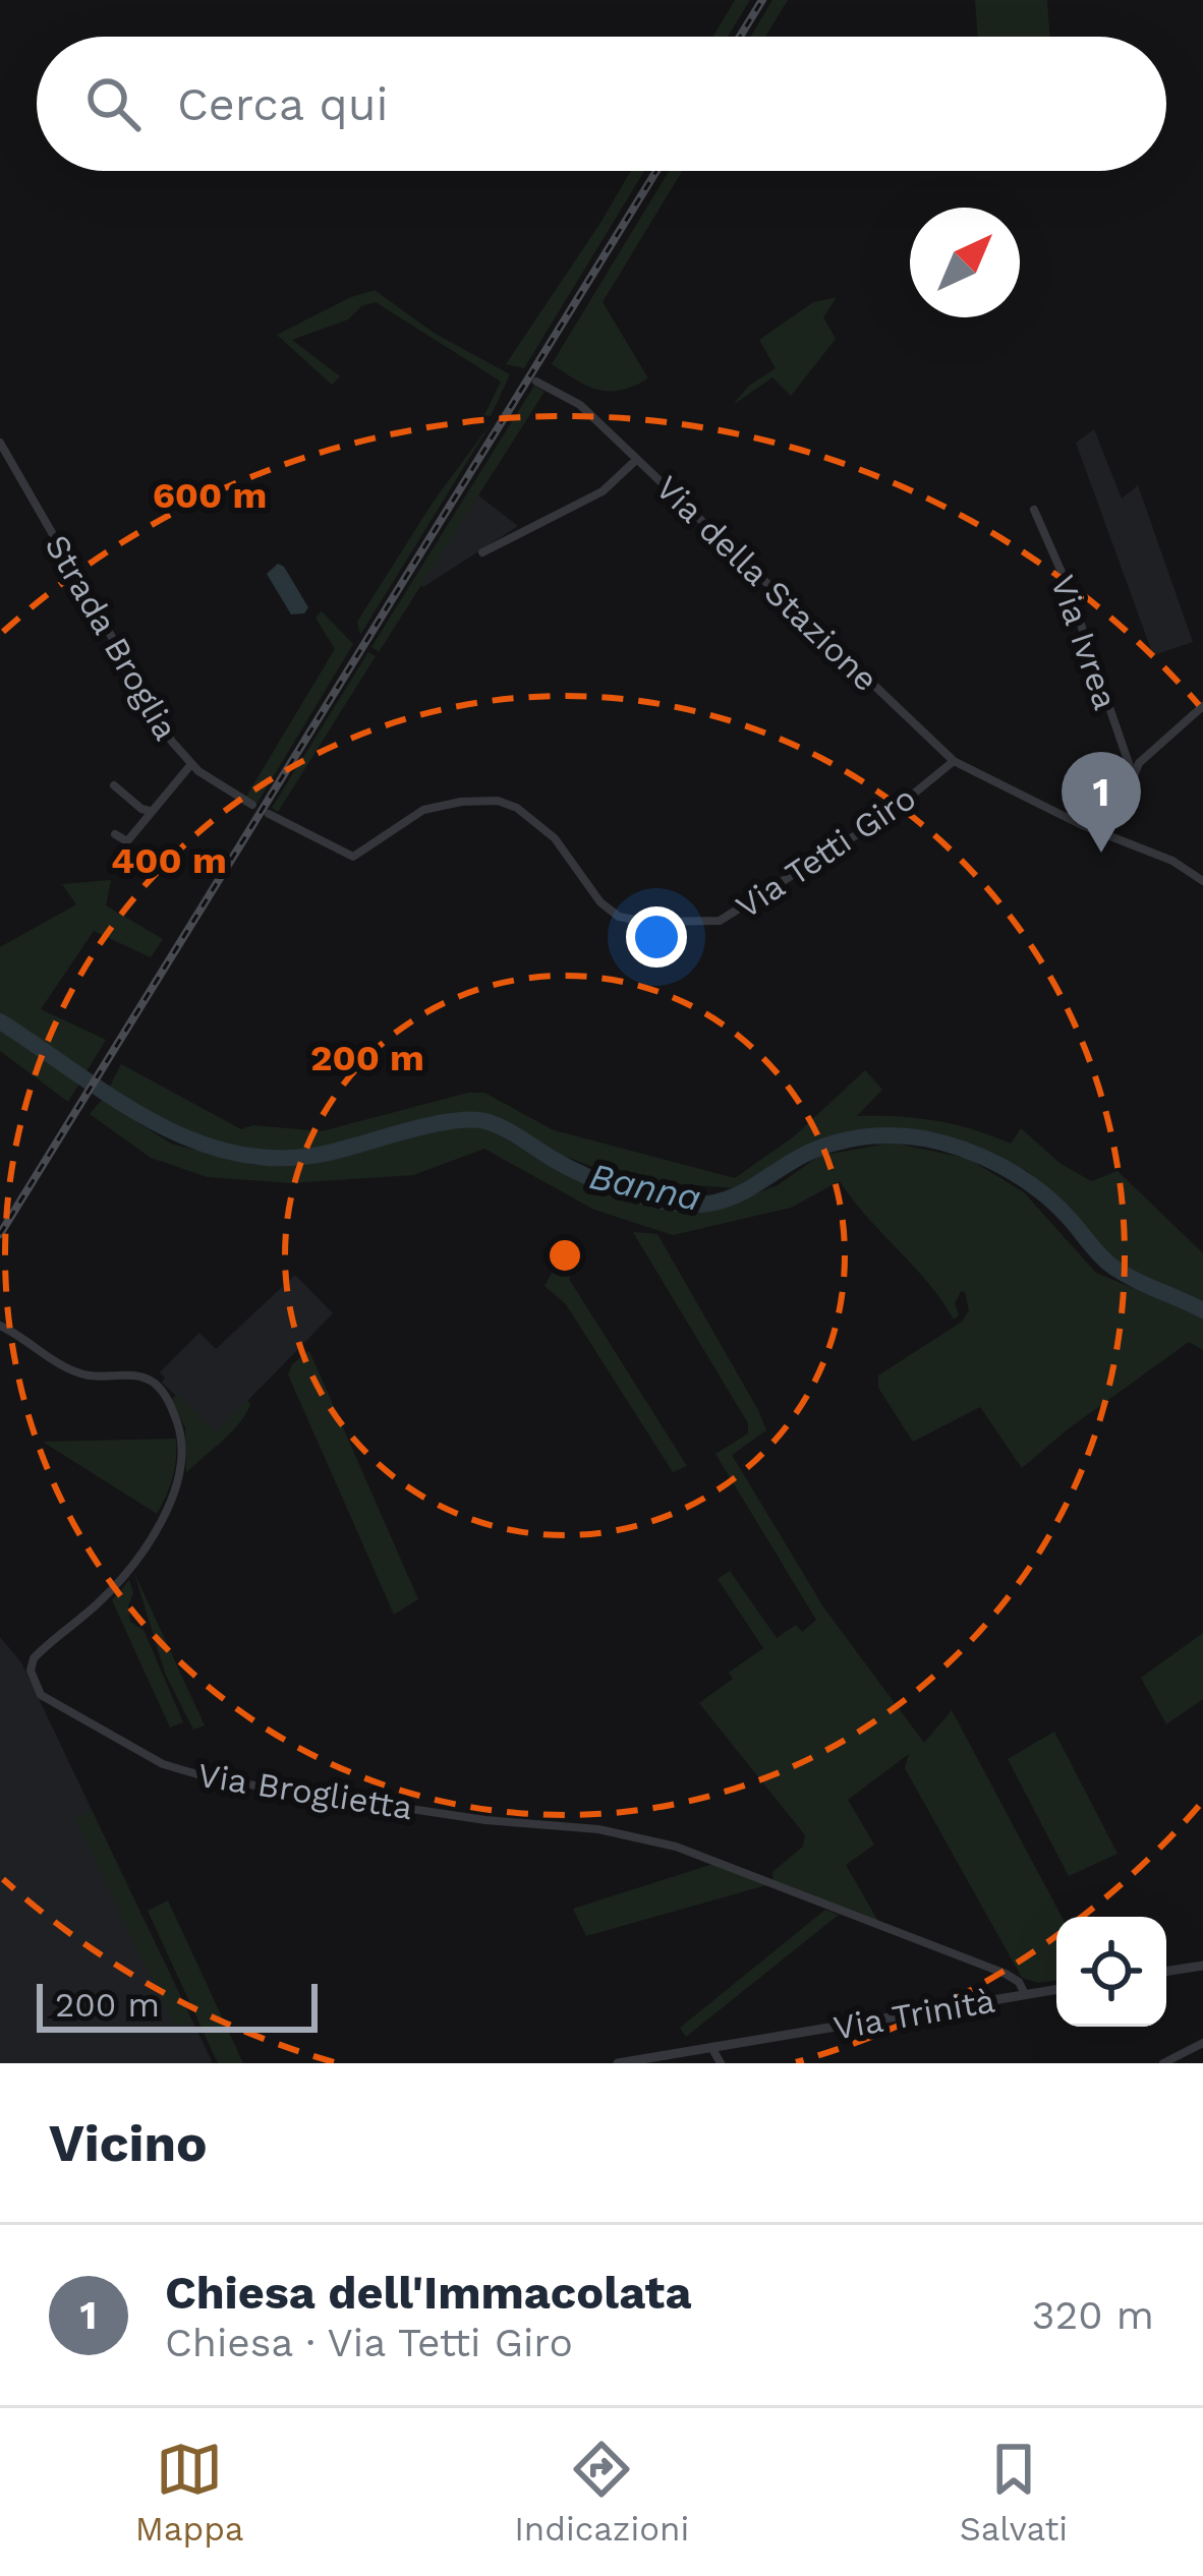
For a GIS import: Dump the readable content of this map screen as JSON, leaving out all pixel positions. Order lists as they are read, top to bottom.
{
  "streets": {
    "street": [
      "Via della Stazione",
      "Strada Broglia",
      "Via Ivrea",
      "Via Tetti Giro",
      "Via Broglietta",
      "Via Trinità"
    ]
  },
  "crossings": [
    ["Via della Stazione", "Via Tetti Giro"],
    ["Via Broglietta", "Via Trinità"]
  ],
  "water": ["Banna"],
  "scale_bar": "200 m",
  "north": "top right",
  "page": {
    "search": "Cerca qui",
    "pins": "1",
    "scale": "200 m",
    "heading": "Vicino",
    "list": [
      {
        "mark": "1",
        "name": "Chiesa dell'Immacolata",
        "note": "Chiesa · Via Tetti Giro",
        "value": "320 m"
      }
    ],
    "nav": ["Mappa", "Indicazioni", "Salvati"]
  },
  "rings": ["600 m", "400 m", "200 m"]
}
